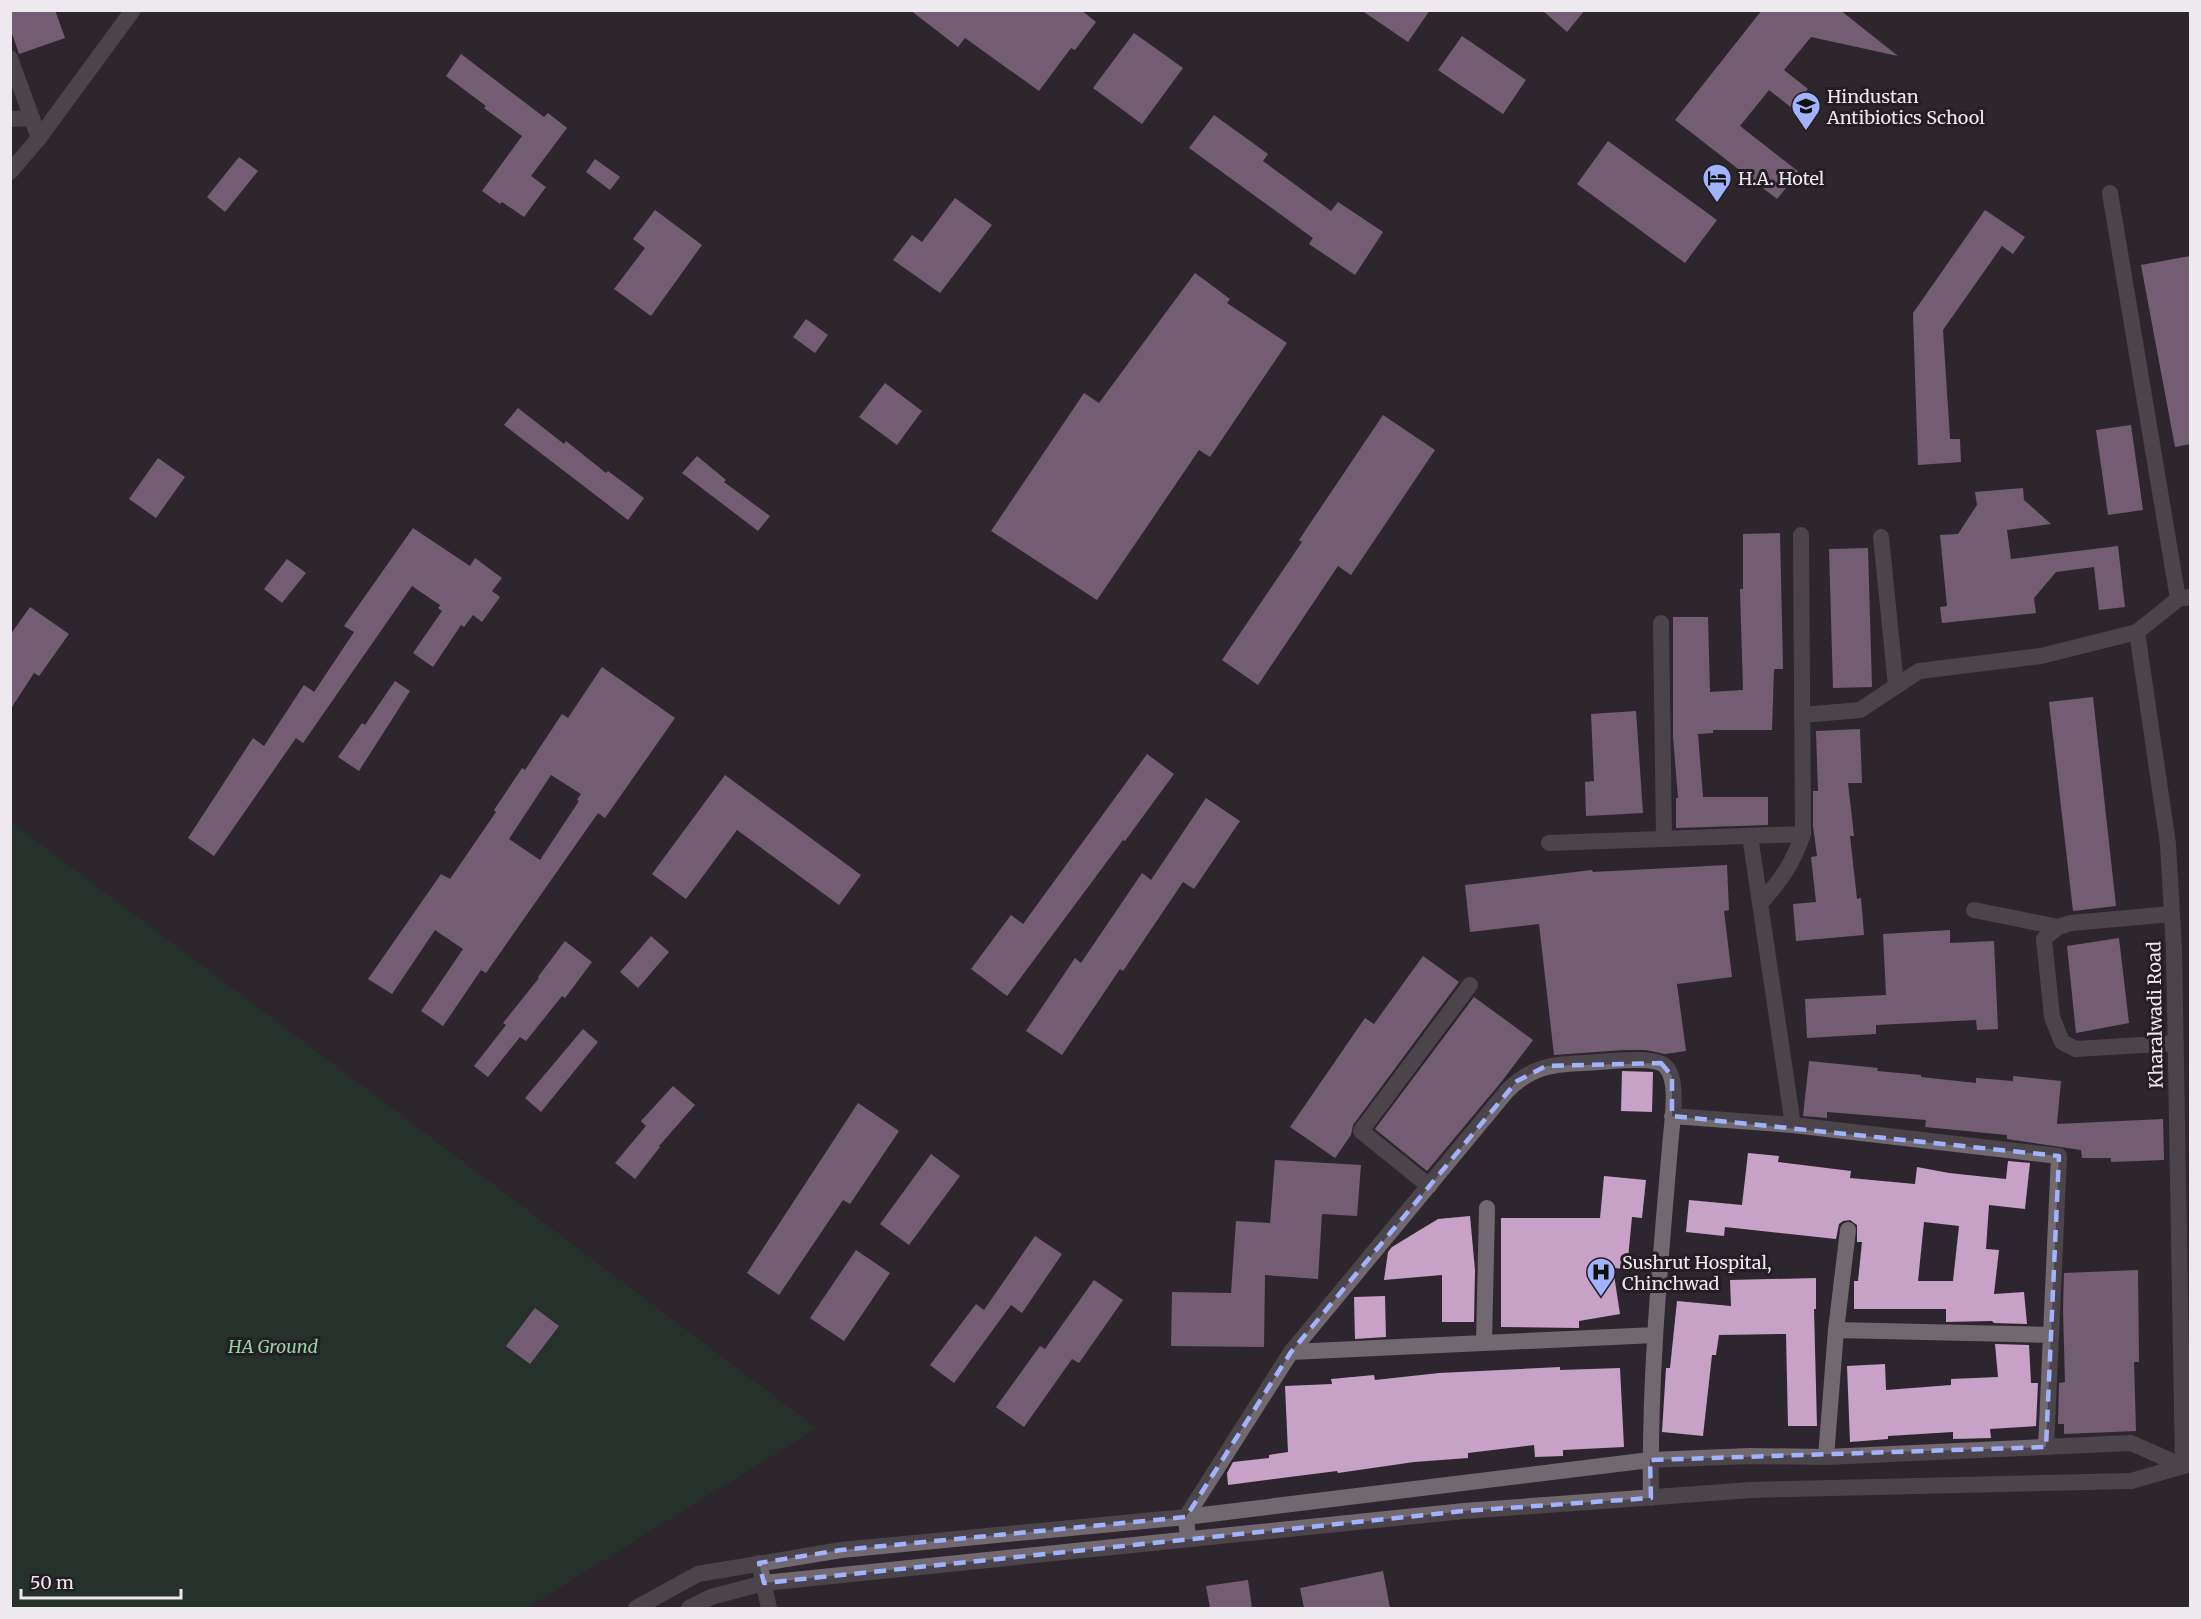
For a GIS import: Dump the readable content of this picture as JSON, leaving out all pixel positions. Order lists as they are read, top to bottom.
{
  "streets": {
    "street": ["Kharalwadi Road"]
  },
  "parks": ["HA Ground"],
  "places": {
    "school or university": ["Hindustan Antibiotics School"],
    "hotel": ["H.A. Hotel"],
    "hospital": ["Sushrut Hospital, Chinchwad"]
  },
  "scale_bar": "50 m"
}
